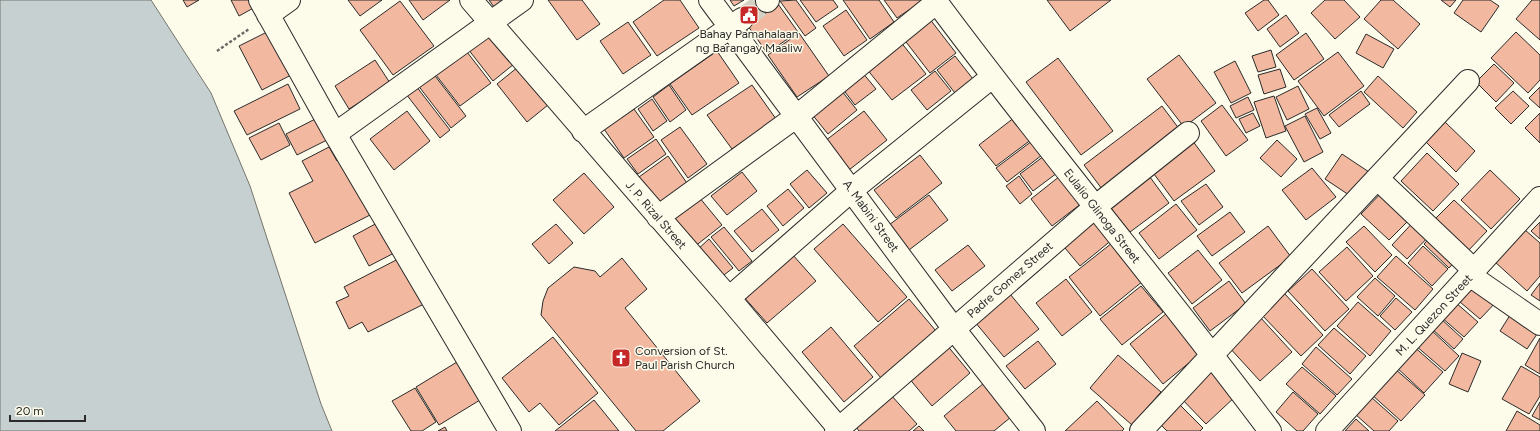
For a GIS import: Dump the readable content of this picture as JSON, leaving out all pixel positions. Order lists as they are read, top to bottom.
{
  "streets": {
    "street": [
      "J. P. Rizal Street",
      "A. Mabini Street",
      "Eulalio Glinoga Street",
      "Padre Gomez Street",
      "M. L. Quezon Street"
    ]
  },
  "crossings": [
    ["J. P. Rizal Street", "Padre Gomez Street"],
    ["A. Mabini Street", "Padre Gomez Street"],
    ["Eulalio Glinoga Street", "Padre Gomez Street"]
  ],
  "places": {
    "public building": ["Bahay Pamahalaan ng Barangay Maaliw"],
    "church": ["Conversion of St. Paul Parish Church"]
  },
  "scale_bar": "20 m"
}
